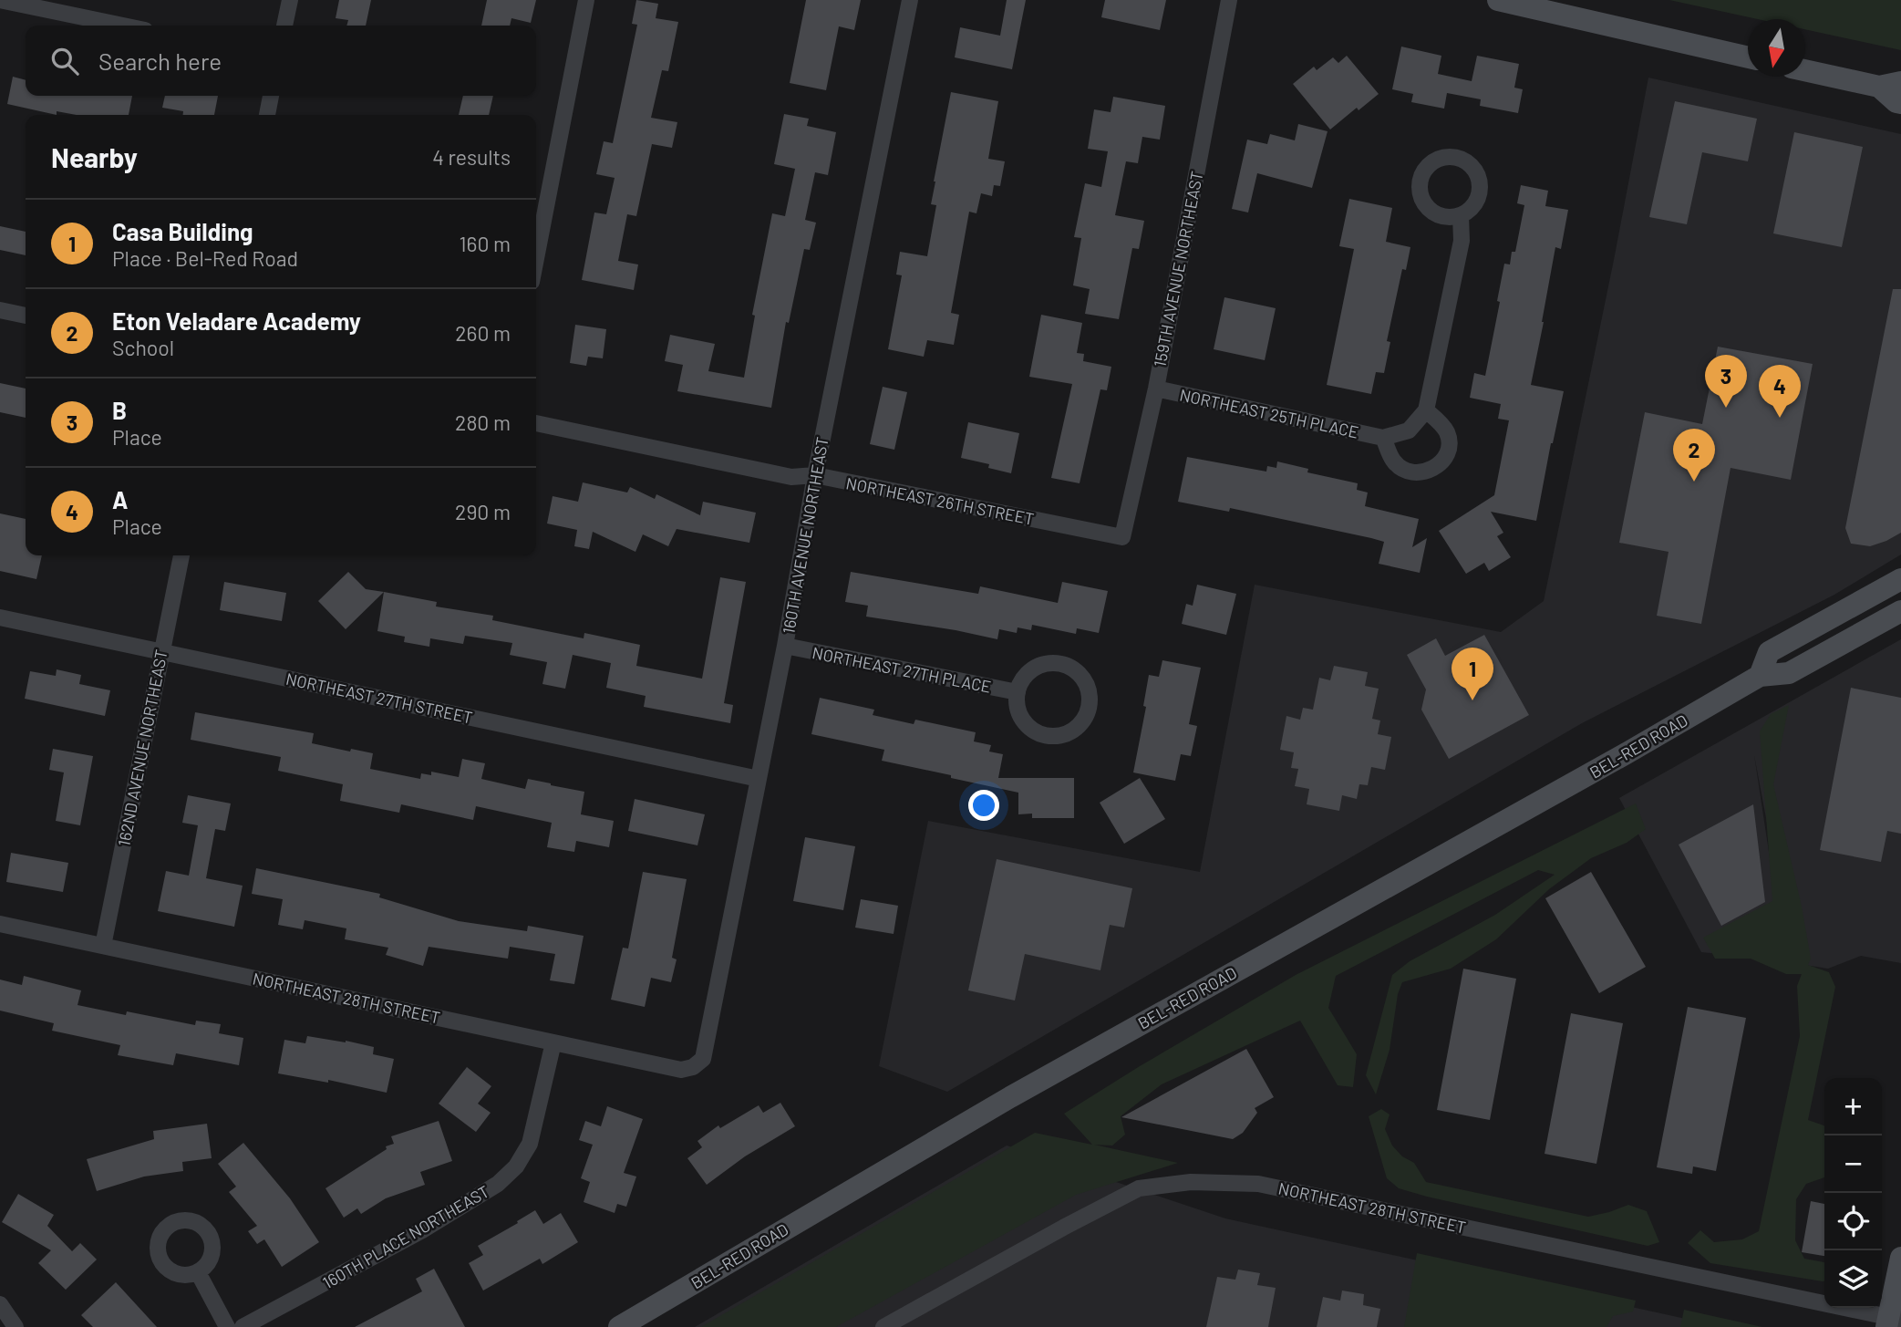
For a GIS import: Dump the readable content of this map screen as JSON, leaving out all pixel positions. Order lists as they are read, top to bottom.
{
  "streets": {
    "main road": ["BEL-RED ROAD"],
    "street": [
      "159TH AVENUE NORTHEAST",
      "NORTHEAST 25TH PLACE",
      "NORTHEAST 26TH STREET",
      "160TH AVENUE NORTHEAST",
      "NORTHEAST 27TH PLACE",
      "NORTHEAST 27TH STREET",
      "162ND AVENUE NORTHEAST",
      "NORTHEAST 28TH STREET",
      "160TH PLACE NORTHEAST"
    ]
  },
  "crossings": [
    ["159TH AVENUE NORTHEAST", "NORTHEAST 25TH PLACE"],
    ["159TH AVENUE NORTHEAST", "NORTHEAST 26TH STREET"],
    ["NORTHEAST 26TH STREET", "160TH AVENUE NORTHEAST"],
    ["160TH AVENUE NORTHEAST", "NORTHEAST 27TH PLACE"],
    ["160TH AVENUE NORTHEAST", "NORTHEAST 27TH STREET"],
    ["160TH AVENUE NORTHEAST", "NORTHEAST 28TH STREET"],
    ["NORTHEAST 27TH STREET", "162ND AVENUE NORTHEAST"],
    ["162ND AVENUE NORTHEAST", "NORTHEAST 28TH STREET"],
    ["NORTHEAST 28TH STREET", "160TH PLACE NORTHEAST"]
  ],
  "north": "bottom",
  "page": {
    "search": "Search here",
    "heading": ["Nearby", "4 results"],
    "list": [
      {
        "mark": "1",
        "name": "Casa Building",
        "note": "Place · Bel-Red Road",
        "value": "160 m"
      },
      {
        "mark": "2",
        "name": "Eton Veladare Academy",
        "note": "School",
        "value": "260 m"
      },
      {
        "mark": "3",
        "name": "B",
        "note": "Place",
        "value": "280 m"
      },
      {
        "mark": "4",
        "name": "A",
        "note": "Place",
        "value": "290 m"
      }
    ],
    "pins": [
      "3",
      "4",
      "2",
      "1"
    ],
    "map_buttons": ["+", "−"]
  }
}
